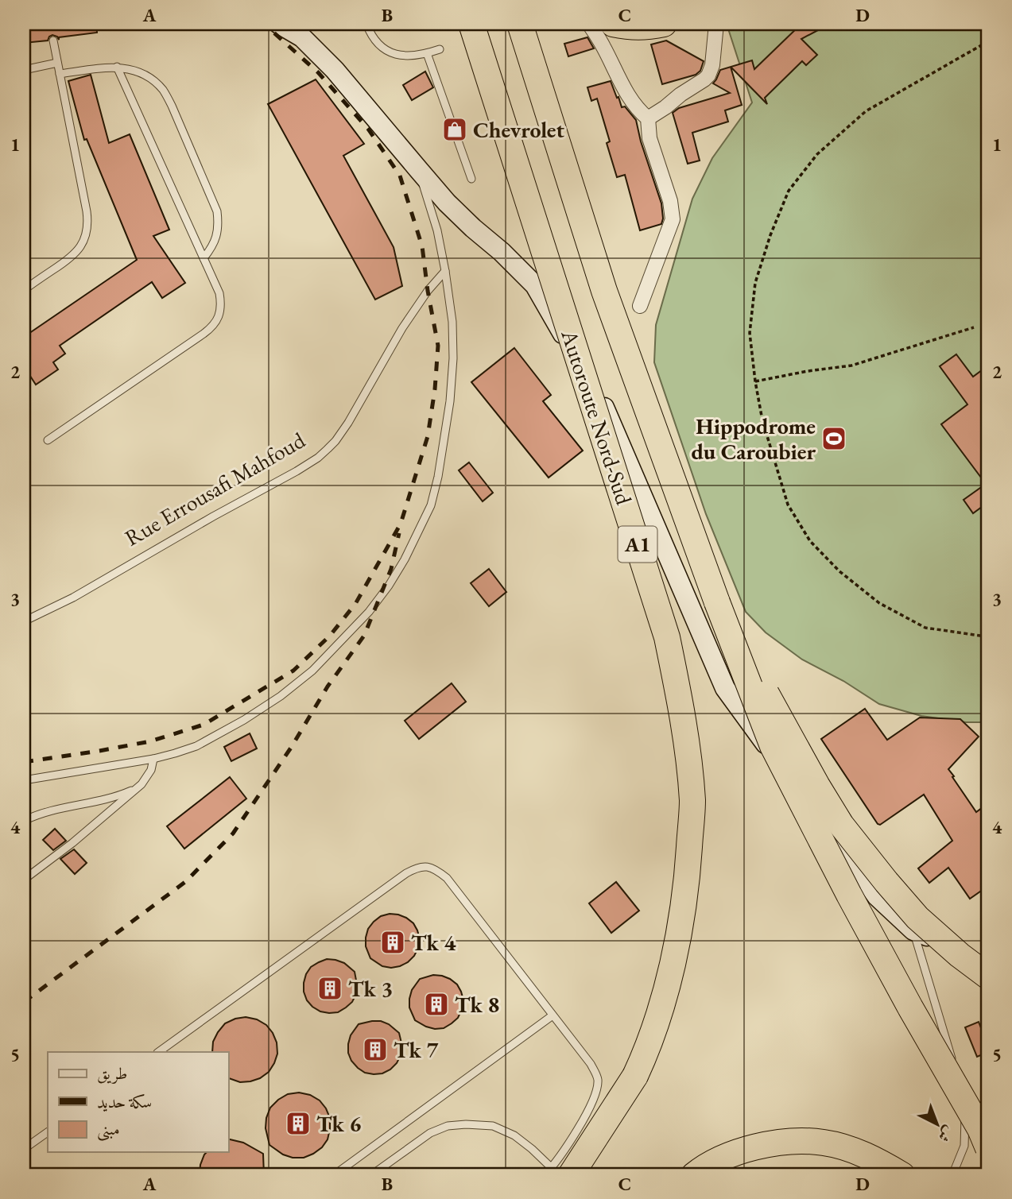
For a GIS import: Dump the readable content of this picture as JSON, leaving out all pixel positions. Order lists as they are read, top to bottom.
{
  "streets": {
    "highway": ["Autoroute Nord-Sud", "A1"],
    "lane": ["Rue Errousafi Mahfoud"]
  },
  "crossings": [
    ["Autoroute Nord-Sud", "A1"]
  ],
  "places": {
    "shop": ["Chevrolet"],
    "sports": ["Hippodrome du Caroubier"],
    "building": [
      "Tk 4",
      "Tk 3",
      "Tk 8",
      "Tk 7",
      "Tk 6"
    ]
  },
  "legend": ["طريق", "سكة حديد", "مبنى"],
  "north": "bottom right",
  "grid": {
    "columns": [
      "A",
      "B",
      "C",
      "D"
    ],
    "rows": [
      "1",
      "2",
      "3",
      "4",
      "5"
    ]
  }
}
